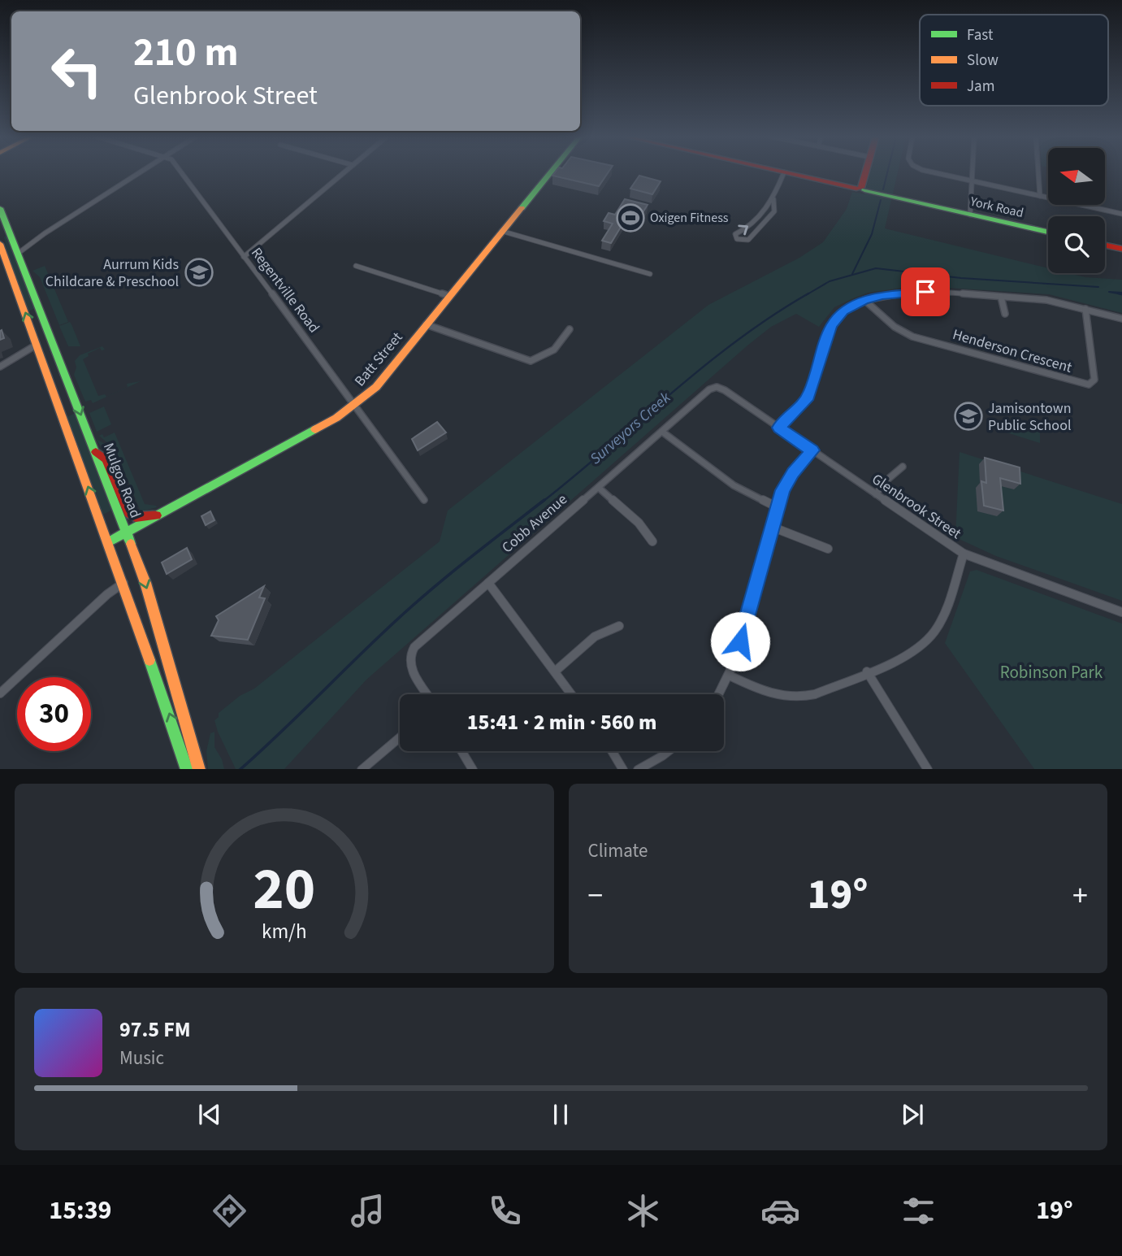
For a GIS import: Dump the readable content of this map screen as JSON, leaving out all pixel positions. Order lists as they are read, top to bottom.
{
  "streets": {
    "main road": ["York Road", "Batt Street", "Mulgoa Road"],
    "street": [
      "Regentville Road",
      "Henderson Crescent",
      "Glenbrook Street",
      "Cobb Avenue"
    ]
  },
  "crossings": [
    ["Regentville Road", "Batt Street"],
    ["Batt Street", "Mulgoa Road"],
    ["Glenbrook Street", "Cobb Avenue"]
  ],
  "water": ["Surveyors Creek"],
  "parks": ["Robinson Park"],
  "places": {
    "sports": ["Oxigen Fitness"],
    "school or university": ["Aurrum Kids Childcare & Preschool", "Jamisontown Public School"]
  },
  "legend": ["Fast", "Slow", "Jam"],
  "north": "left",
  "page": {
    "turn": ["210 m", "Glenbrook Street"],
    "limit": "30",
    "trip": "15:41 · 2 min · 560 m",
    "tile": "Climate",
    "heat": ["−", "19°", "+"],
    "song": ["97.5 FM", "Music"],
    "tabs": ["15:39", "19°"],
    "gauge": ["20", "km/h"]
  }
}
